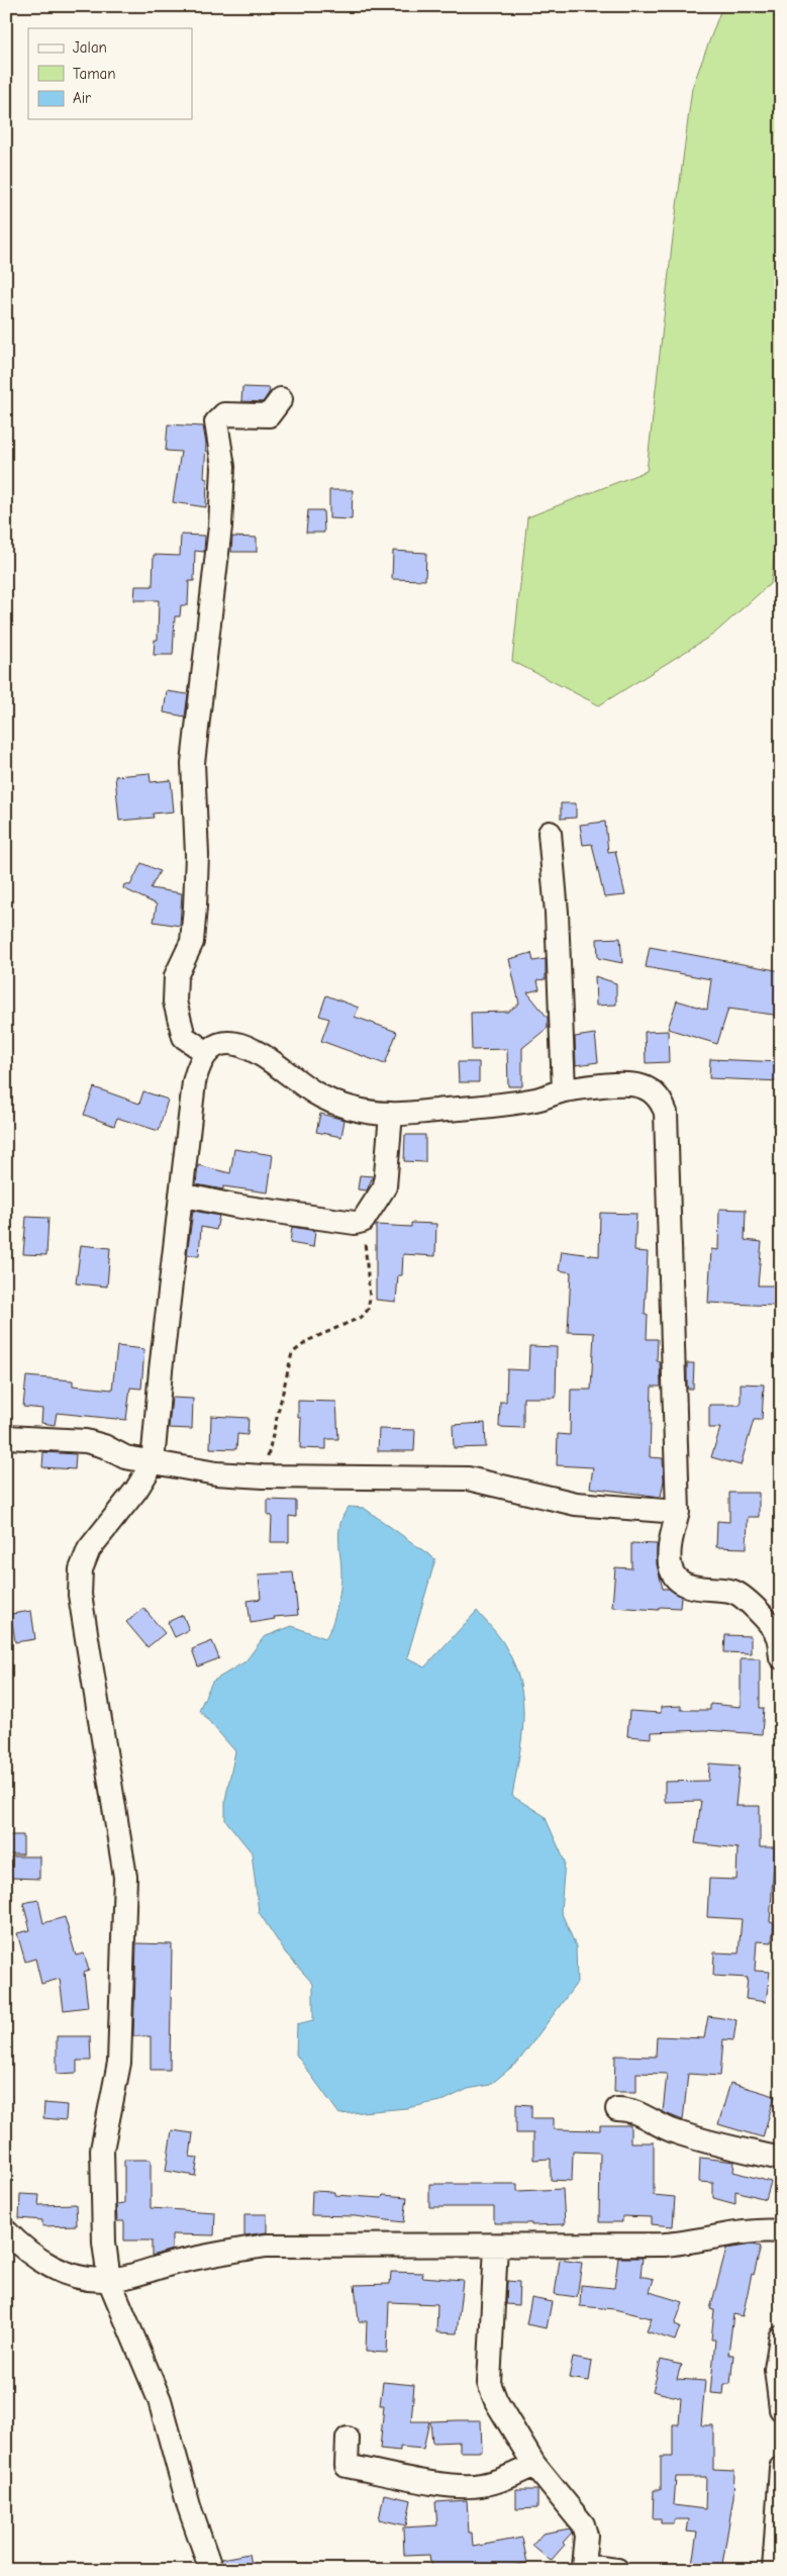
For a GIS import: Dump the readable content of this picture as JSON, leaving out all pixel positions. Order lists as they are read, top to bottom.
{
  "legend": ["Jalan", "Taman", "Air"]
}
